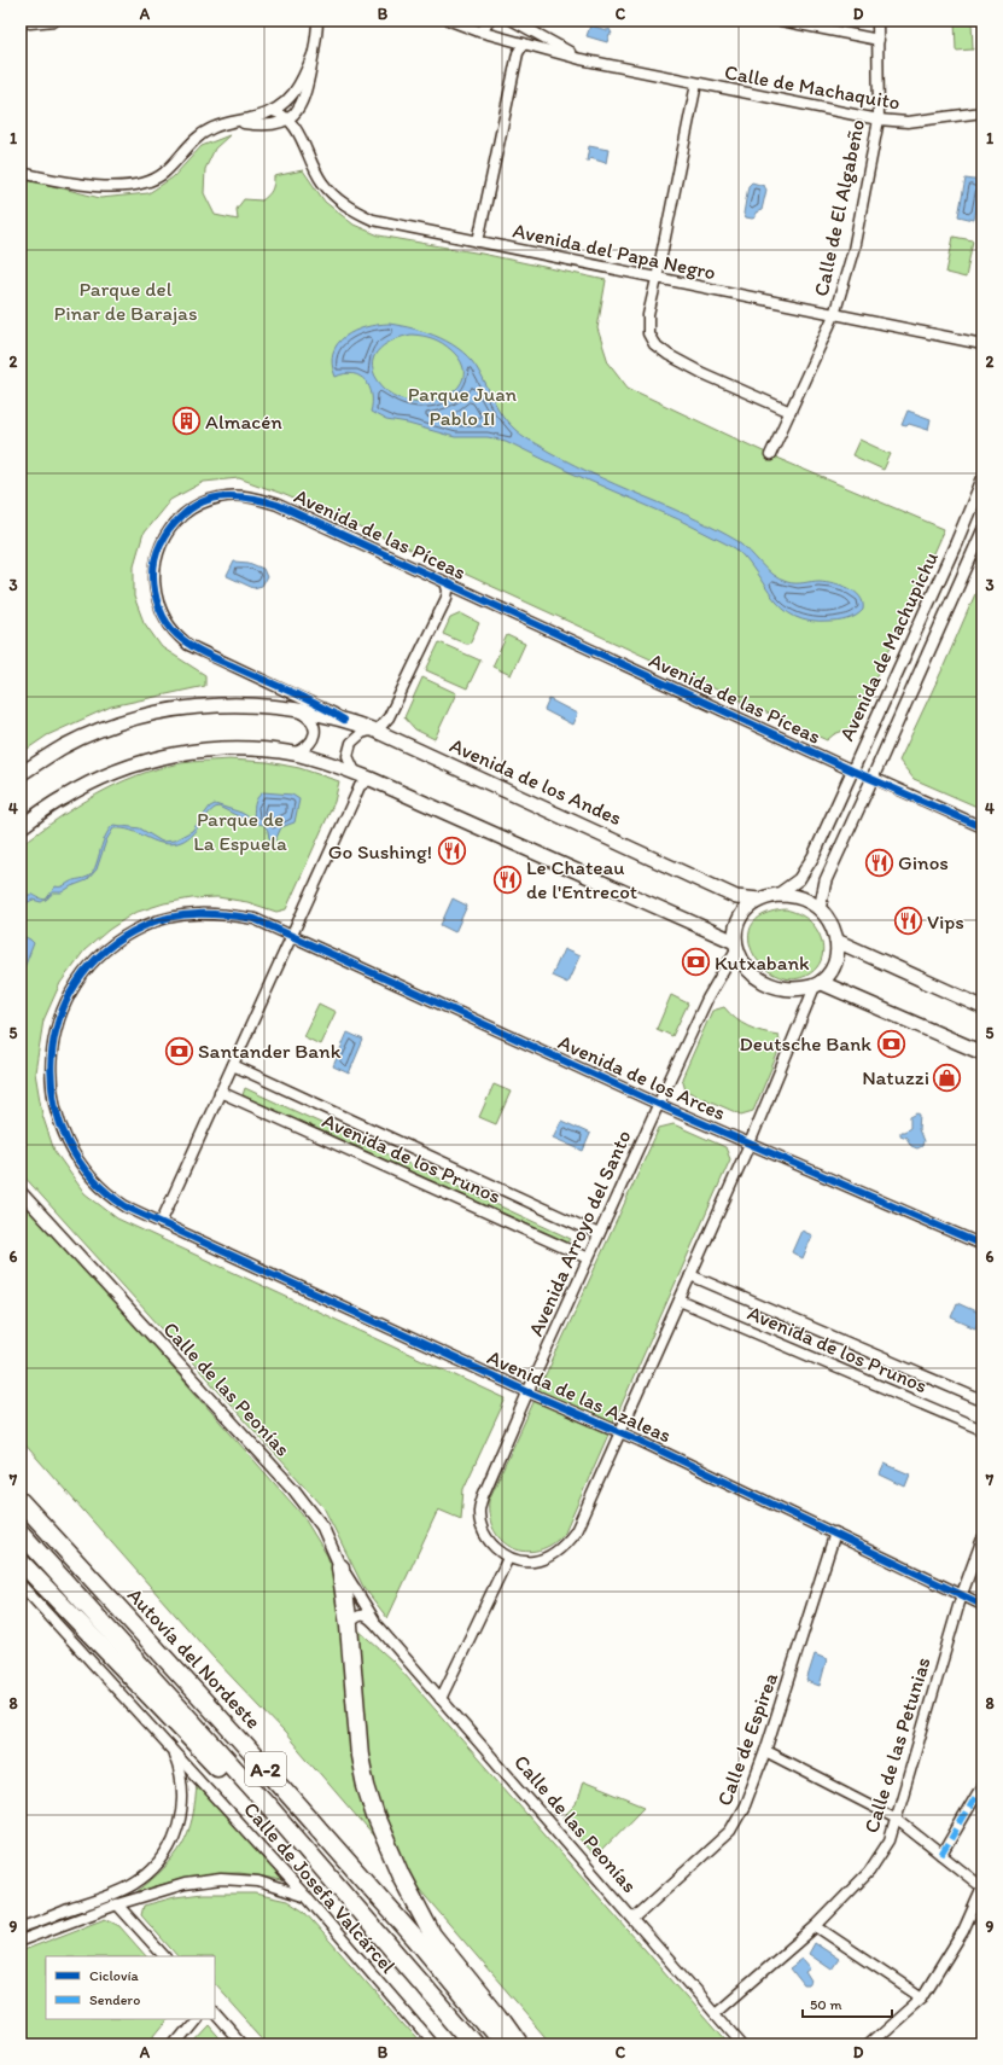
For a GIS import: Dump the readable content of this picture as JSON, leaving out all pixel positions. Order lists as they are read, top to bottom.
{
  "streets": {
    "highway": ["Autovía del Nordeste", "A-2"],
    "main road": ["Avenida de los Andes"],
    "street": [
      "Calle de Machaquito",
      "Calle de El Algabeño",
      "Avenida del Papa Negro",
      "Avenida de las Píceas",
      "Avenida de Machupichu",
      "Avenida de los Arces",
      "Avenida de los Prunos",
      "Avenida Arroyo del Santo",
      "Calle de las Peonías",
      "Avenida de las Azaleas",
      "Calle de Espirea",
      "Calle de las Petunias",
      "Calle de Josefa Valcárcel"
    ]
  },
  "crossings": [
    ["Calle de Machaquito", "Calle de El Algabeño"],
    ["Calle de El Algabeño", "Avenida del Papa Negro"],
    ["Avenida de las Píceas", "Avenida de Machupichu"],
    ["Avenida de las Píceas", "Avenida de los Andes"],
    ["Avenida de Machupichu", "Avenida de los Andes"],
    ["Avenida de Machupichu", "Avenida Arroyo del Santo"],
    ["Avenida de los Andes", "Avenida Arroyo del Santo"],
    ["Avenida de los Arces", "Avenida Arroyo del Santo"],
    ["Avenida de los Arces", "Avenida de las Azaleas"],
    ["Avenida de los Prunos", "Avenida Arroyo del Santo"],
    ["Avenida Arroyo del Santo", "Avenida de las Azaleas"],
    ["Calle de las Peonías", "Calle de Espirea"],
    ["Calle de las Peonías", "Calle de las Petunias"],
    ["Avenida de las Azaleas", "Calle de Espirea"],
    ["Avenida de las Azaleas", "Calle de las Petunias"]
  ],
  "parks": ["Parque del Pinar de Barajas", "Parque Juan Pablo II", "Parque de La Espuela"],
  "places": {
    "building": ["Almacén"],
    "restaurant": [
      "Go Sushing!",
      "Ginos",
      "Le Chateau de l'Entrecot",
      "Vips"
    ],
    "bank": ["Kutxabank", "Deutsche Bank", "Santander Bank"],
    "shop": ["Natuzzi"]
  },
  "legend": ["Ciclovía", "Sendero"],
  "scale_bar": "50 m",
  "grid": {
    "columns": [
      "A",
      "B",
      "C",
      "D"
    ],
    "rows": [
      "1",
      "2",
      "3",
      "4",
      "5",
      "6",
      "7",
      "8",
      "9"
    ]
  }
}
